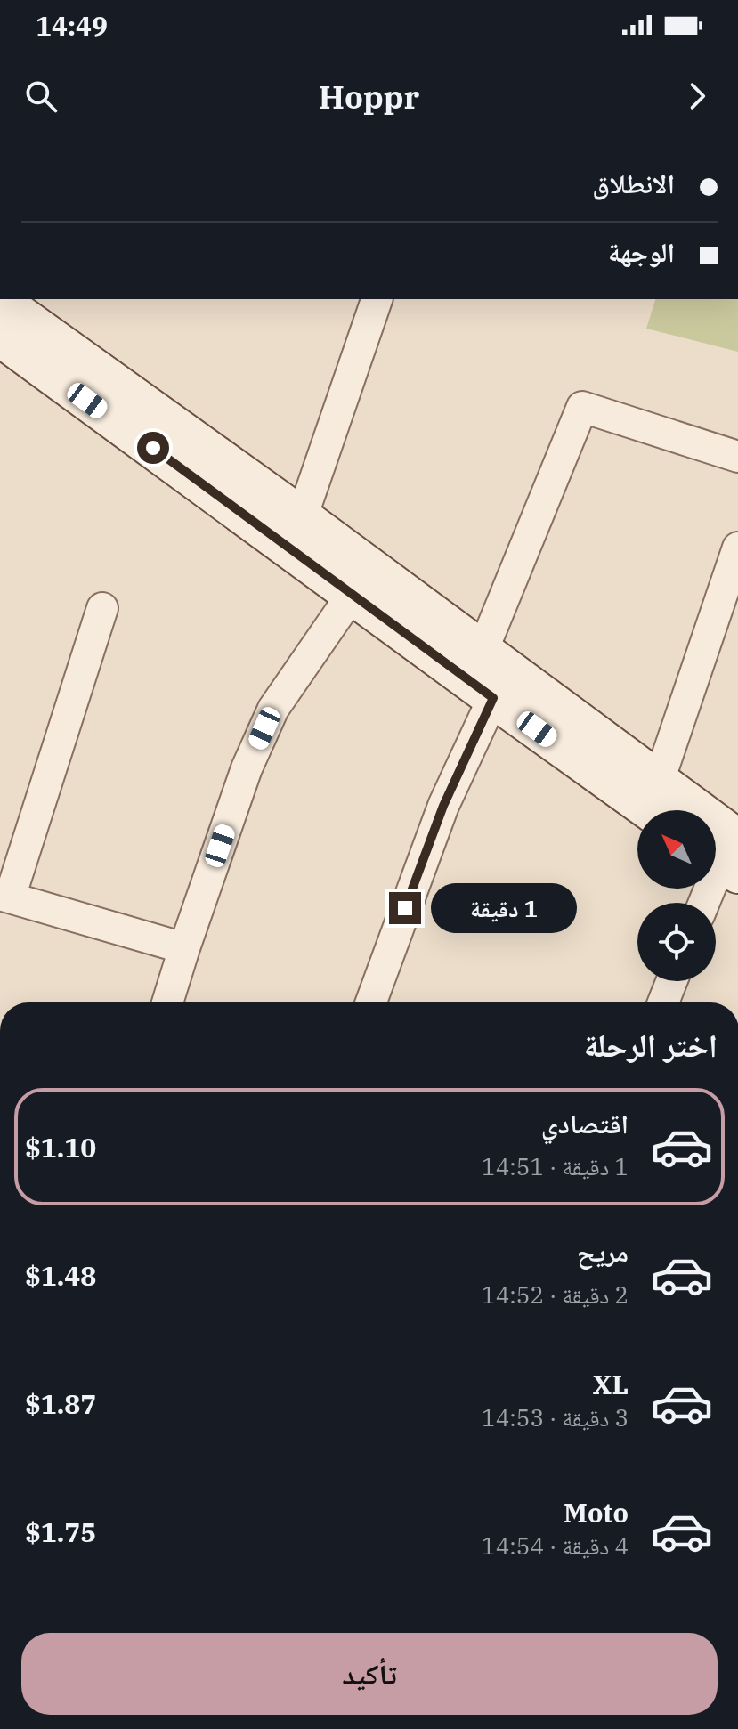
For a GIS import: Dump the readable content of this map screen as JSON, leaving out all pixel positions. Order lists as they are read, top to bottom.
{
  "north": "top left",
  "page": {
    "status": "14:49",
    "header": "Hoppr",
    "banner": ["الانطلاق", "الوجهة"],
    "bubble": "1 دقيقة",
    "heading": "اختر الرحلة",
    "list": [
      {
        "name": "اقتصادي",
        "note": "1 دقيقة · 14:51",
        "value": "$1.10"
      },
      {
        "name": "مريح",
        "note": "2 دقيقة · 14:52",
        "value": "$1.48"
      },
      {
        "name": "XL",
        "note": "3 دقيقة · 14:53",
        "value": "$1.87"
      },
      {
        "name": "Moto",
        "note": "4 دقيقة · 14:54",
        "value": "$1.75"
      }
    ],
    "buttons": "تأكيد"
  }
}
